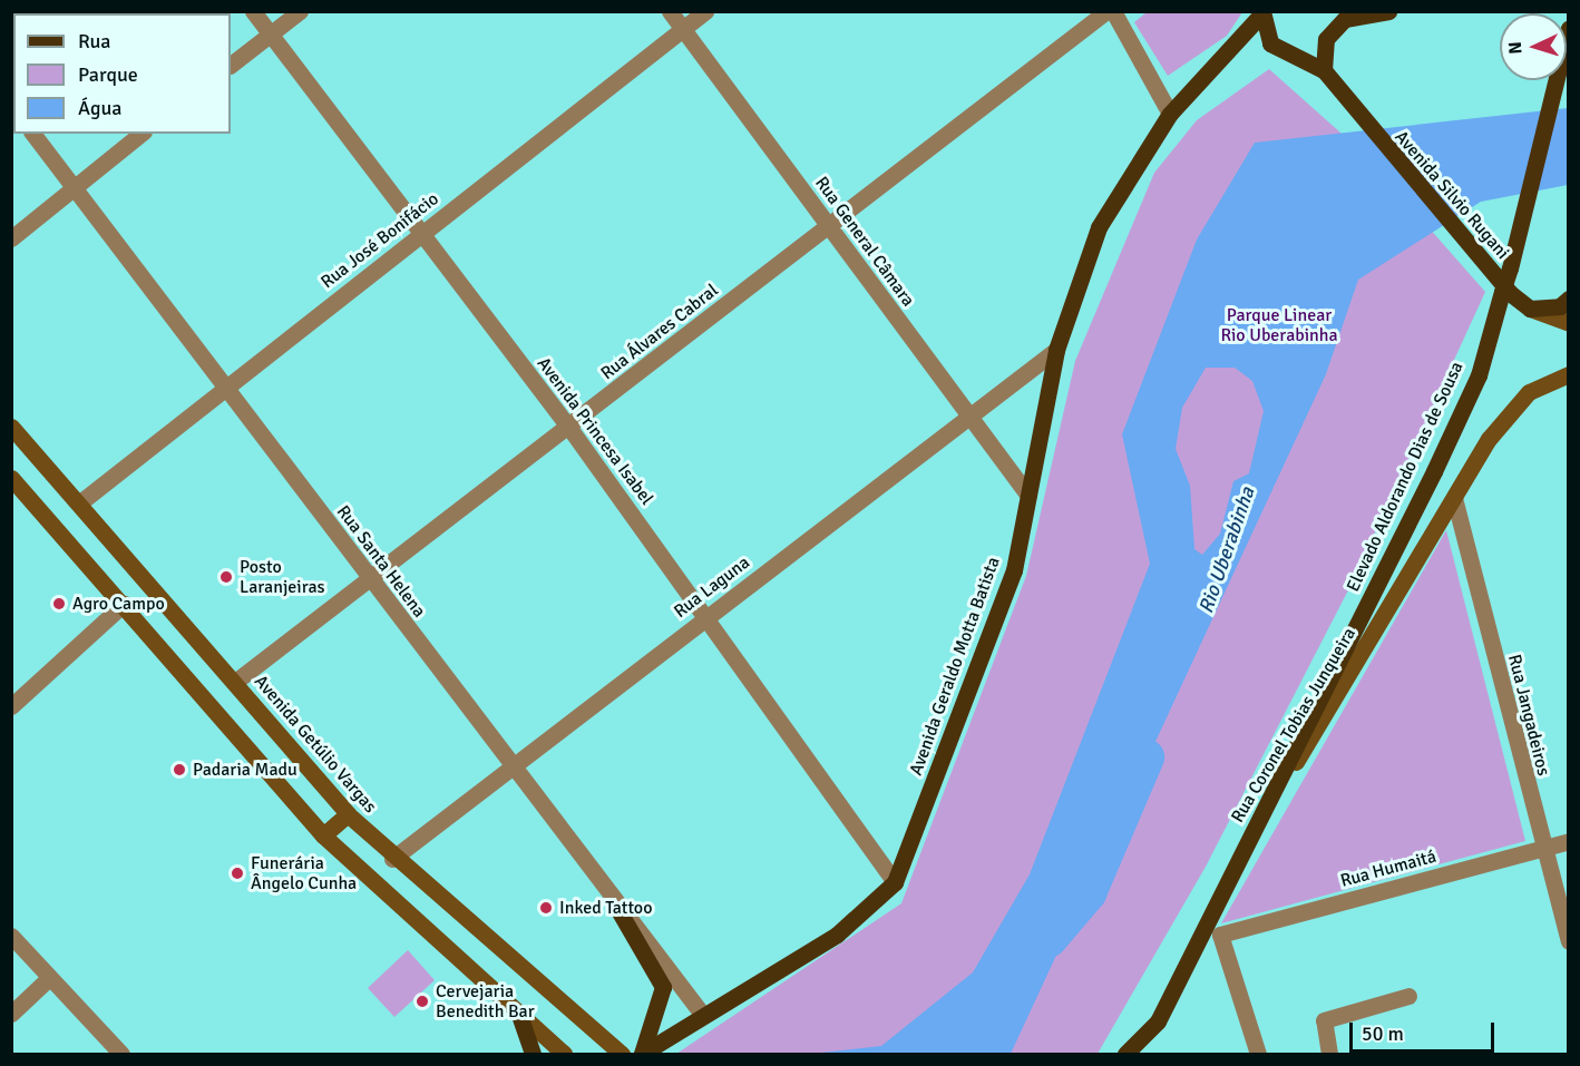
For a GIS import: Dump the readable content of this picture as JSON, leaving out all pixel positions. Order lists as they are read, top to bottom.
{
  "streets": {
    "main road": [
      "Avenida Silvio Rugani",
      "Elevado Aldorando Dias de Sousa",
      "Avenida Geraldo Motta Batista",
      "Rua Coronel Tobias Junqueira",
      "Avenida Getúlio Vargas"
    ],
    "street": [
      "Rua José Bonifácio",
      "Rua General Câmara",
      "Rua Álvares Cabral",
      "Avenida Princesa Isabel",
      "Rua Santa Helena",
      "Rua Laguna",
      "Rua Jangadeiros",
      "Rua Humaitá"
    ]
  },
  "crossings": [
    ["Rua José Bonifácio", "Rua General Câmara"],
    ["Rua José Bonifácio", "Avenida Princesa Isabel"],
    ["Rua José Bonifácio", "Rua Santa Helena"],
    ["Rua José Bonifácio", "Avenida Getúlio Vargas"],
    ["Rua General Câmara", "Rua Álvares Cabral"],
    ["Rua General Câmara", "Rua Laguna"],
    ["Rua General Câmara", "Avenida Geraldo Motta Batista"],
    ["Rua Álvares Cabral", "Avenida Princesa Isabel"],
    ["Rua Álvares Cabral", "Rua Santa Helena"],
    ["Rua Álvares Cabral", "Avenida Getúlio Vargas"],
    ["Avenida Princesa Isabel", "Rua Laguna"],
    ["Avenida Princesa Isabel", "Avenida Geraldo Motta Batista"],
    ["Elevado Aldorando Dias de Sousa", "Rua Coronel Tobias Junqueira"],
    ["Rua Santa Helena", "Rua Laguna"],
    ["Rua Santa Helena", "Avenida Geraldo Motta Batista"],
    ["Rua Laguna", "Avenida Geraldo Motta Batista"],
    ["Rua Laguna", "Avenida Getúlio Vargas"],
    ["Rua Jangadeiros", "Rua Coronel Tobias Junqueira"],
    ["Rua Jangadeiros", "Rua Humaitá"],
    ["Rua Coronel Tobias Junqueira", "Rua Humaitá"]
  ],
  "water": ["Rio Uberabinha"],
  "parks": ["Parque Linear Rio Uberabinha"],
  "places": [
    "Posto Laranjeiras",
    "Agro Campo",
    "Padaria Madu",
    "Funerária Ângelo Cunha",
    "Inked Tattoo",
    "Cervejaria Benedith Bar"
  ],
  "legend": ["Rua", "Parque", "Água"],
  "scale_bar": "50 m",
  "north": "left"
}
